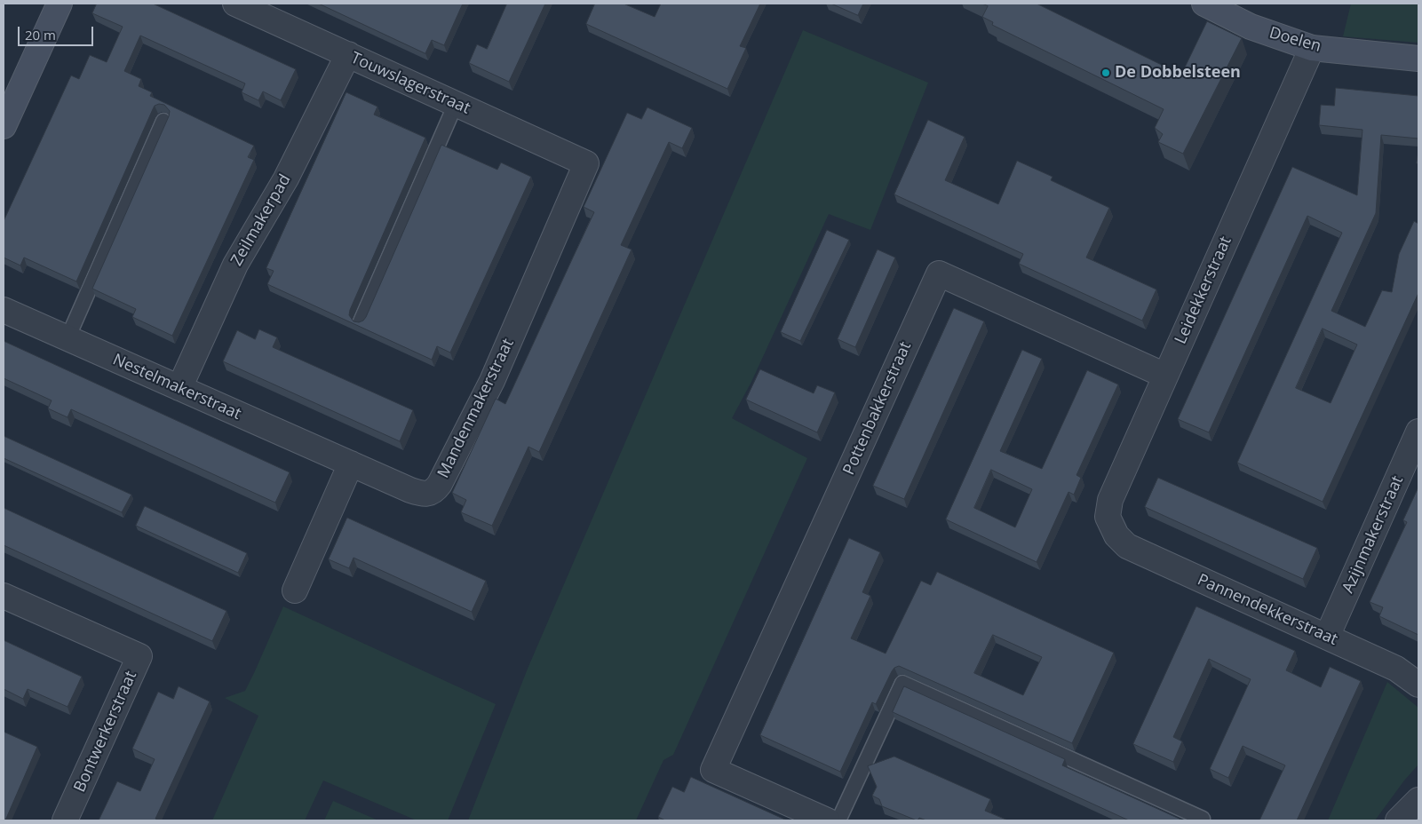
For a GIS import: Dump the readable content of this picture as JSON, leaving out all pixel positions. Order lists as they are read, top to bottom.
{
  "streets": {
    "street": [
      "Doelen",
      "Touwslagerstraat",
      "Zeilmakerpad",
      "Leidekkerstraat",
      "Nestelmakerstraat",
      "Mandenmakerstraat",
      "Pottenbakkerstraat",
      "Azijnmakerstraat",
      "Pannendekkerstraat",
      "Bontwerkerstraat"
    ]
  },
  "crossings": [
    ["Doelen", "Leidekkerstraat"],
    ["Touwslagerstraat", "Zeilmakerpad"],
    ["Touwslagerstraat", "Mandenmakerstraat"],
    ["Zeilmakerpad", "Nestelmakerstraat"],
    ["Leidekkerstraat", "Pottenbakkerstraat"],
    ["Leidekkerstraat", "Pannendekkerstraat"],
    ["Nestelmakerstraat", "Mandenmakerstraat"],
    ["Azijnmakerstraat", "Pannendekkerstraat"]
  ],
  "places": ["De Dobbelsteen"],
  "scale_bar": "20 m"
}
